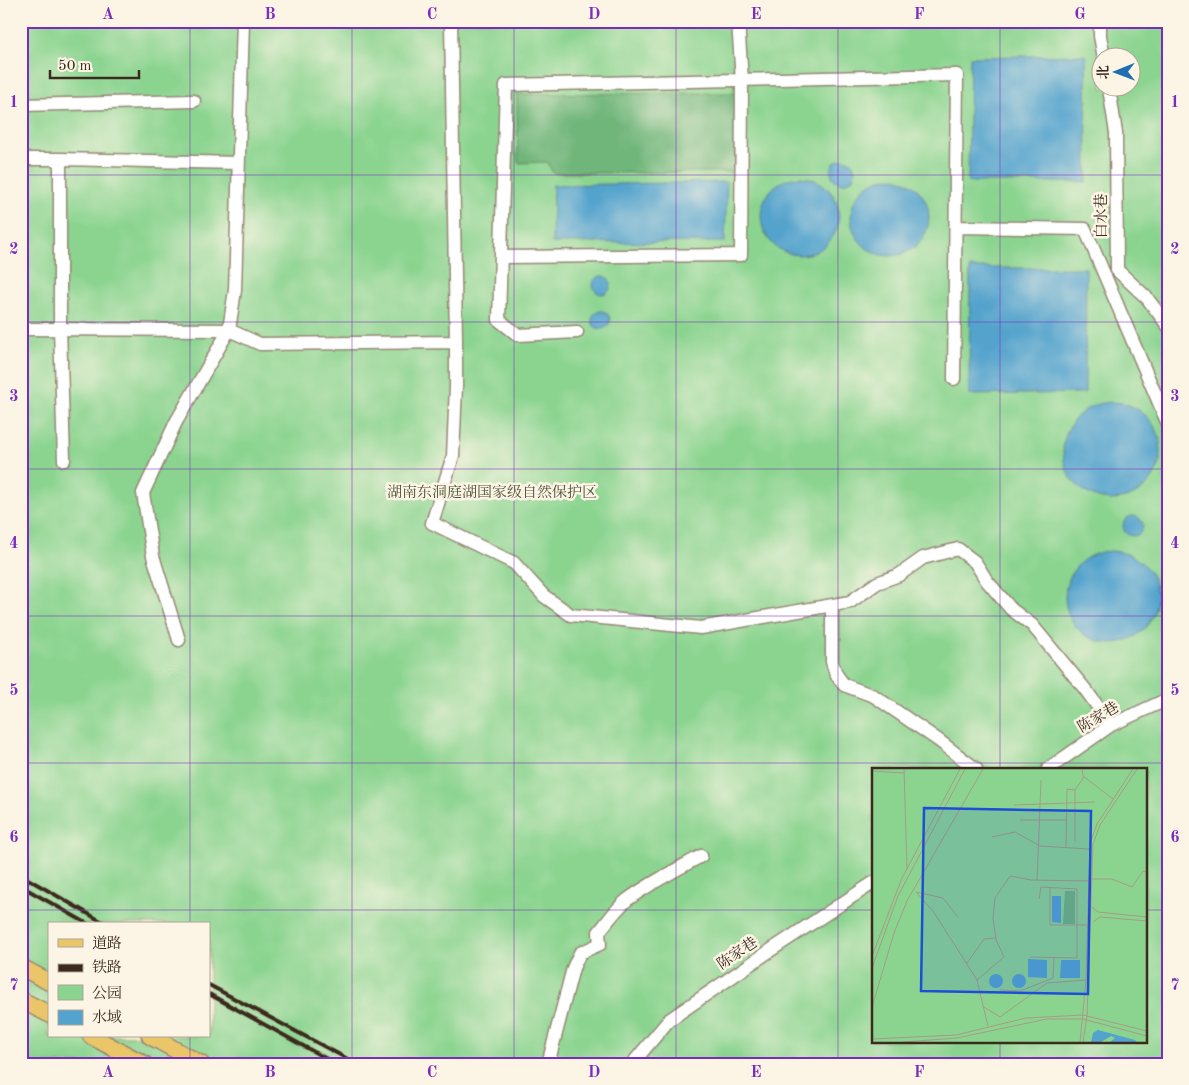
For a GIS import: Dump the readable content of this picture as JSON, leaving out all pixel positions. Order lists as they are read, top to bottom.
{
  "streets": {
    "street": ["白水巷", "陈家巷"]
  },
  "parks": ["湖南东洞庭湖国家级自然保护区"],
  "legend": [
    "道路",
    "铁路",
    "公园",
    "水域"
  ],
  "scale_bar": "50 m",
  "north": "left",
  "grid": {
    "columns": [
      "A",
      "B",
      "C",
      "D",
      "E",
      "F",
      "G"
    ],
    "rows": [
      "1",
      "2",
      "3",
      "4",
      "5",
      "6",
      "7"
    ]
  }
}
